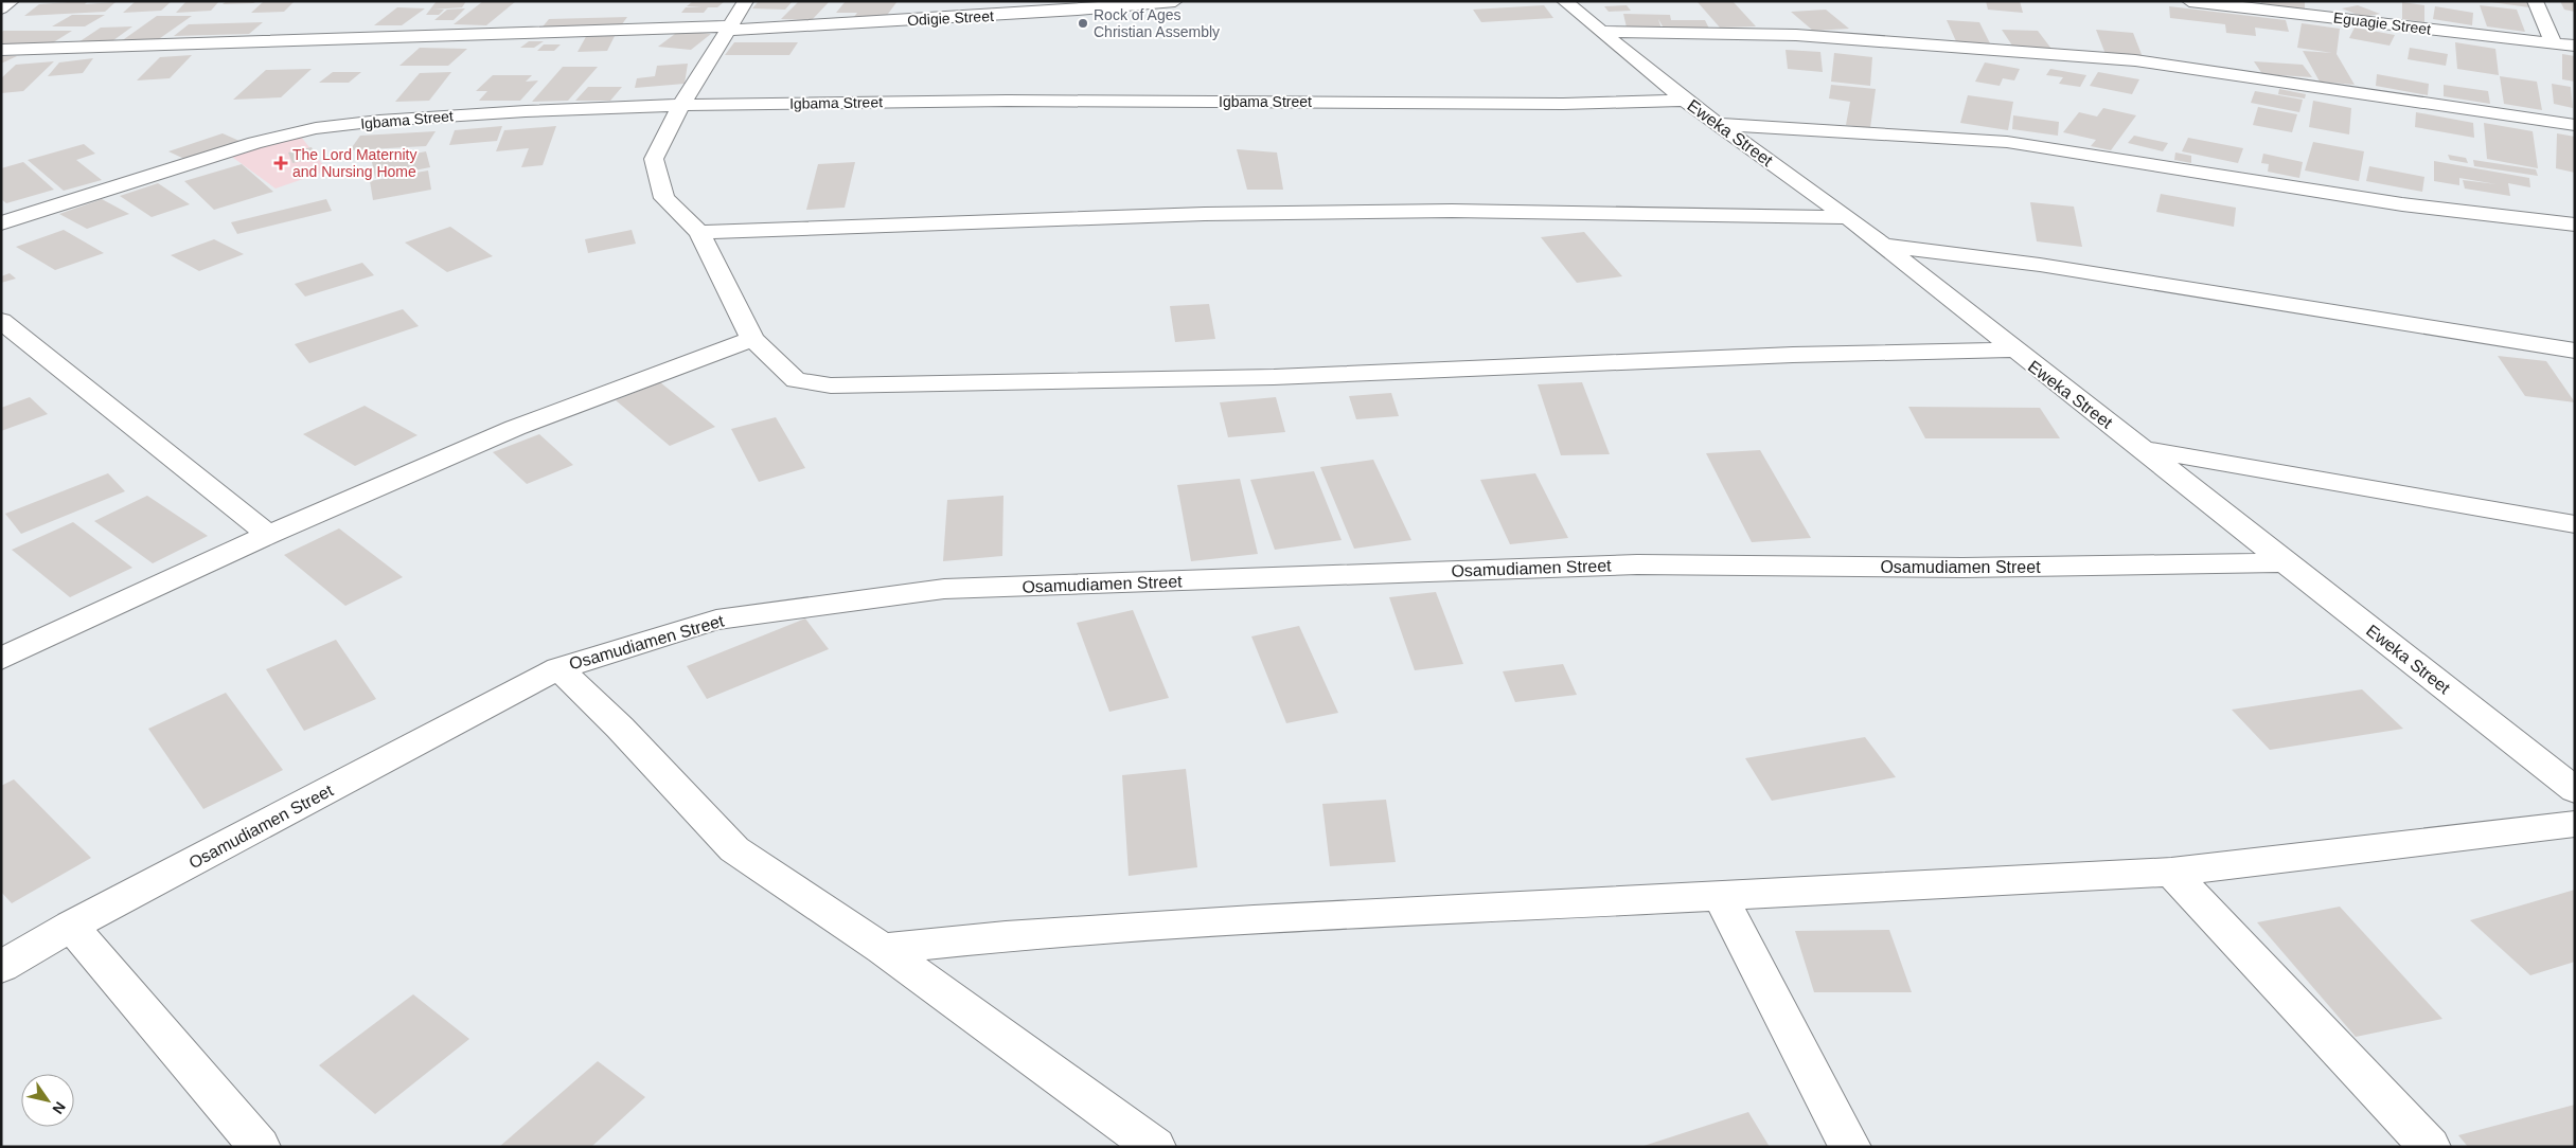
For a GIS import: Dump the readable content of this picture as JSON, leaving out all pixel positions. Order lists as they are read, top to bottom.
{
  "streets": {
    "street": [
      "Odigie Street",
      "Eguagie Street",
      "Igbama Street",
      "Eweka Street",
      "Osamudiamen Street"
    ]
  },
  "crossings": [
    ["Igbama Street", "Eweka Street"],
    ["Eweka Street", "Osamudiamen Street"]
  ],
  "places": {
    "other": ["Rock of Ages Christian Assembly"],
    "health": ["The Lord Maternity and Nursing Home"]
  },
  "north": "bottom right"
}
